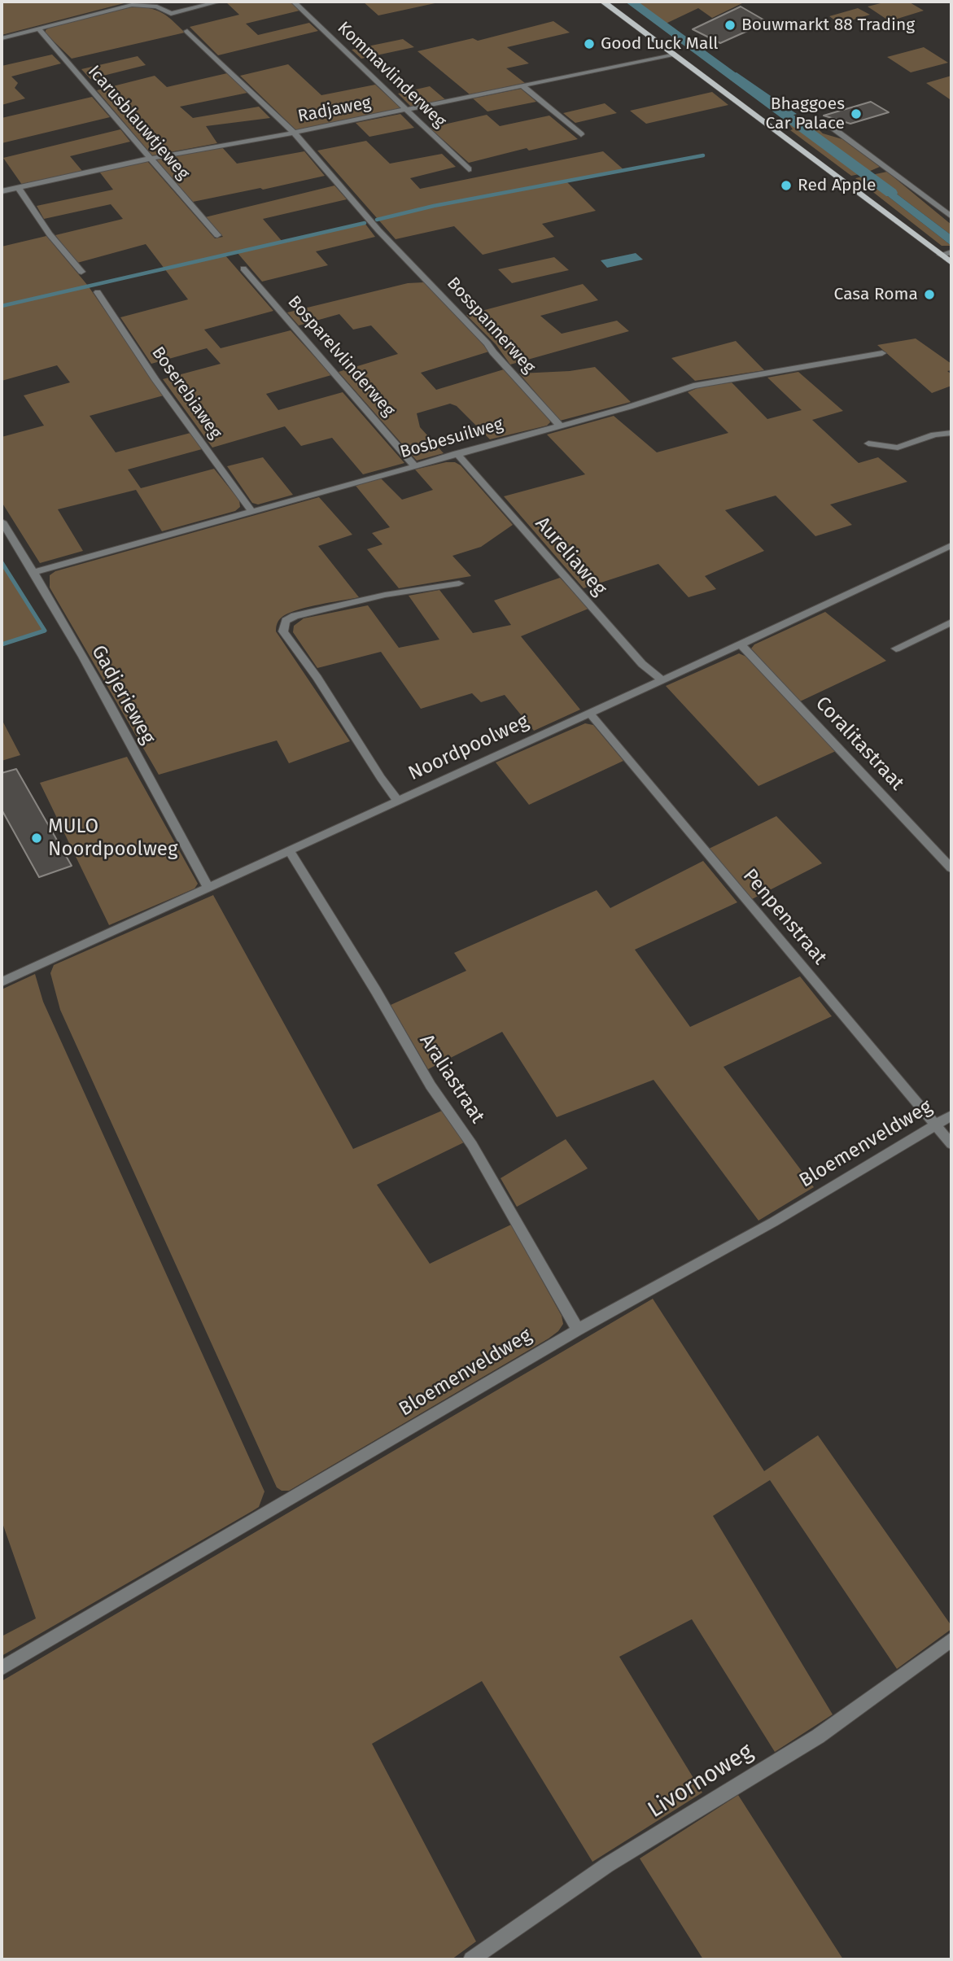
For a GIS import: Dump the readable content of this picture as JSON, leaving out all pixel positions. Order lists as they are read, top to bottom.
{
  "streets": {
    "street": [
      "Kommavlinderweg",
      "Radjaweg",
      "Icarusblauwtjeweg",
      "Bosspannerweg",
      "Bosparelvlinderweg",
      "Boserebiaweg",
      "Bosbesuilweg",
      "Aureliaweg",
      "Gadjerieweg",
      "Coralitastraat",
      "Noordpoolweg",
      "Penpenstraat",
      "Araliastraat",
      "Bloemenveldweg",
      "Livornoweg"
    ]
  },
  "crossings": [
    ["Kommavlinderweg", "Radjaweg"],
    ["Radjaweg", "Icarusblauwtjeweg"],
    ["Radjaweg", "Bosspannerweg"],
    ["Bosspannerweg", "Bosbesuilweg"],
    ["Bosparelvlinderweg", "Bosbesuilweg"],
    ["Boserebiaweg", "Bosbesuilweg"],
    ["Bosbesuilweg", "Aureliaweg"],
    ["Bosbesuilweg", "Gadjerieweg"],
    ["Aureliaweg", "Noordpoolweg"],
    ["Gadjerieweg", "Noordpoolweg"],
    ["Coralitastraat", "Noordpoolweg"],
    ["Noordpoolweg", "Penpenstraat"],
    ["Noordpoolweg", "Araliastraat"],
    ["Penpenstraat", "Bloemenveldweg"],
    ["Araliastraat", "Bloemenveldweg"]
  ],
  "places": [
    "Bouwmarkt 88 Trading",
    "Good Luck Mall",
    "Bhaggoes Car Palace",
    "Red Apple",
    "Casa Roma",
    "MULO Noordpoolweg"
  ]
}
